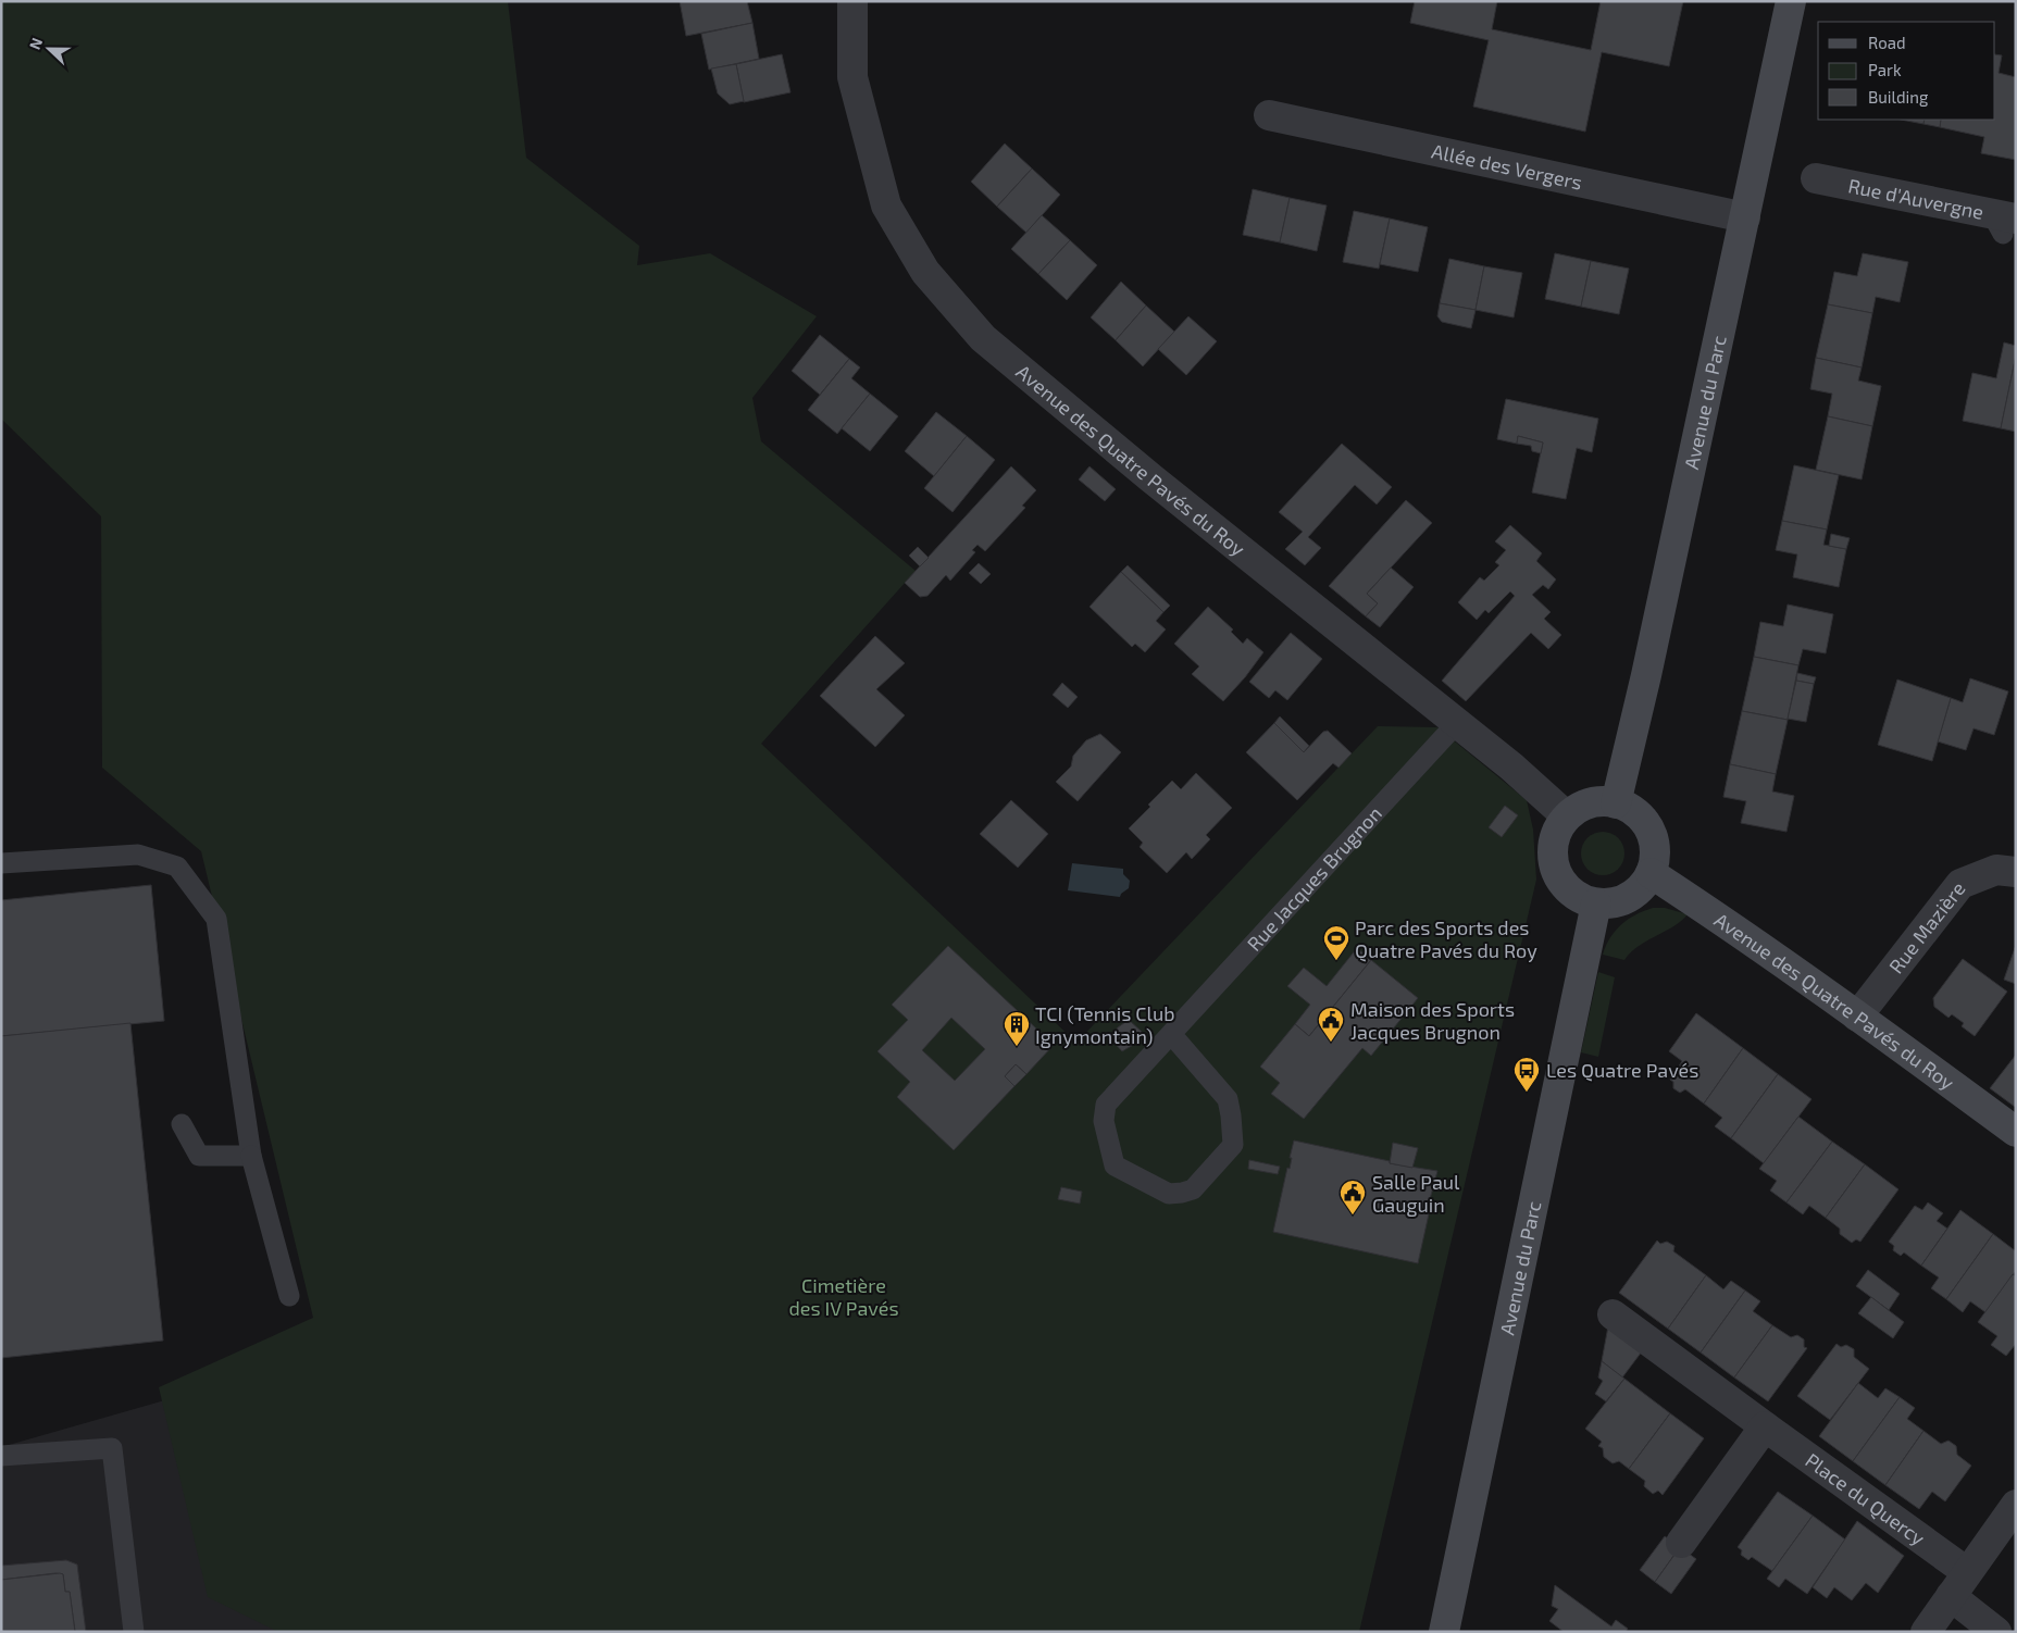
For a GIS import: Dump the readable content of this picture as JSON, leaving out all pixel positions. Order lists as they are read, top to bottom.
{
  "streets": {
    "street": [
      "Allée des Vergers",
      "Rue d'Auvergne",
      "Avenue du Parc",
      "Avenue des Quatre Pavés du Roy",
      "Rue Mazière",
      "Place du Quercy"
    ],
    "lane": ["Rue Jacques Brugnon"]
  },
  "crossings": [
    ["Allée des Vergers", "Avenue du Parc"],
    ["Avenue du Parc", "Avenue des Quatre Pavés du Roy"],
    ["Avenue des Quatre Pavés du Roy", "Rue Jacques Brugnon"],
    ["Avenue des Quatre Pavés du Roy", "Rue Mazière"]
  ],
  "parks": ["Cimetière des IV Pavés"],
  "places": {
    "sports": ["Parc des Sports des Quatre Pavés du Roy"],
    "public building": ["Maison des Sports Jacques Brugnon", "Salle Paul Gauguin"],
    "building": ["TCI (Tennis Club Ignymontain)"],
    "bus stop": ["Les Quatre Pavés"]
  },
  "legend": ["Road", "Park", "Building"],
  "north": "left"
}
